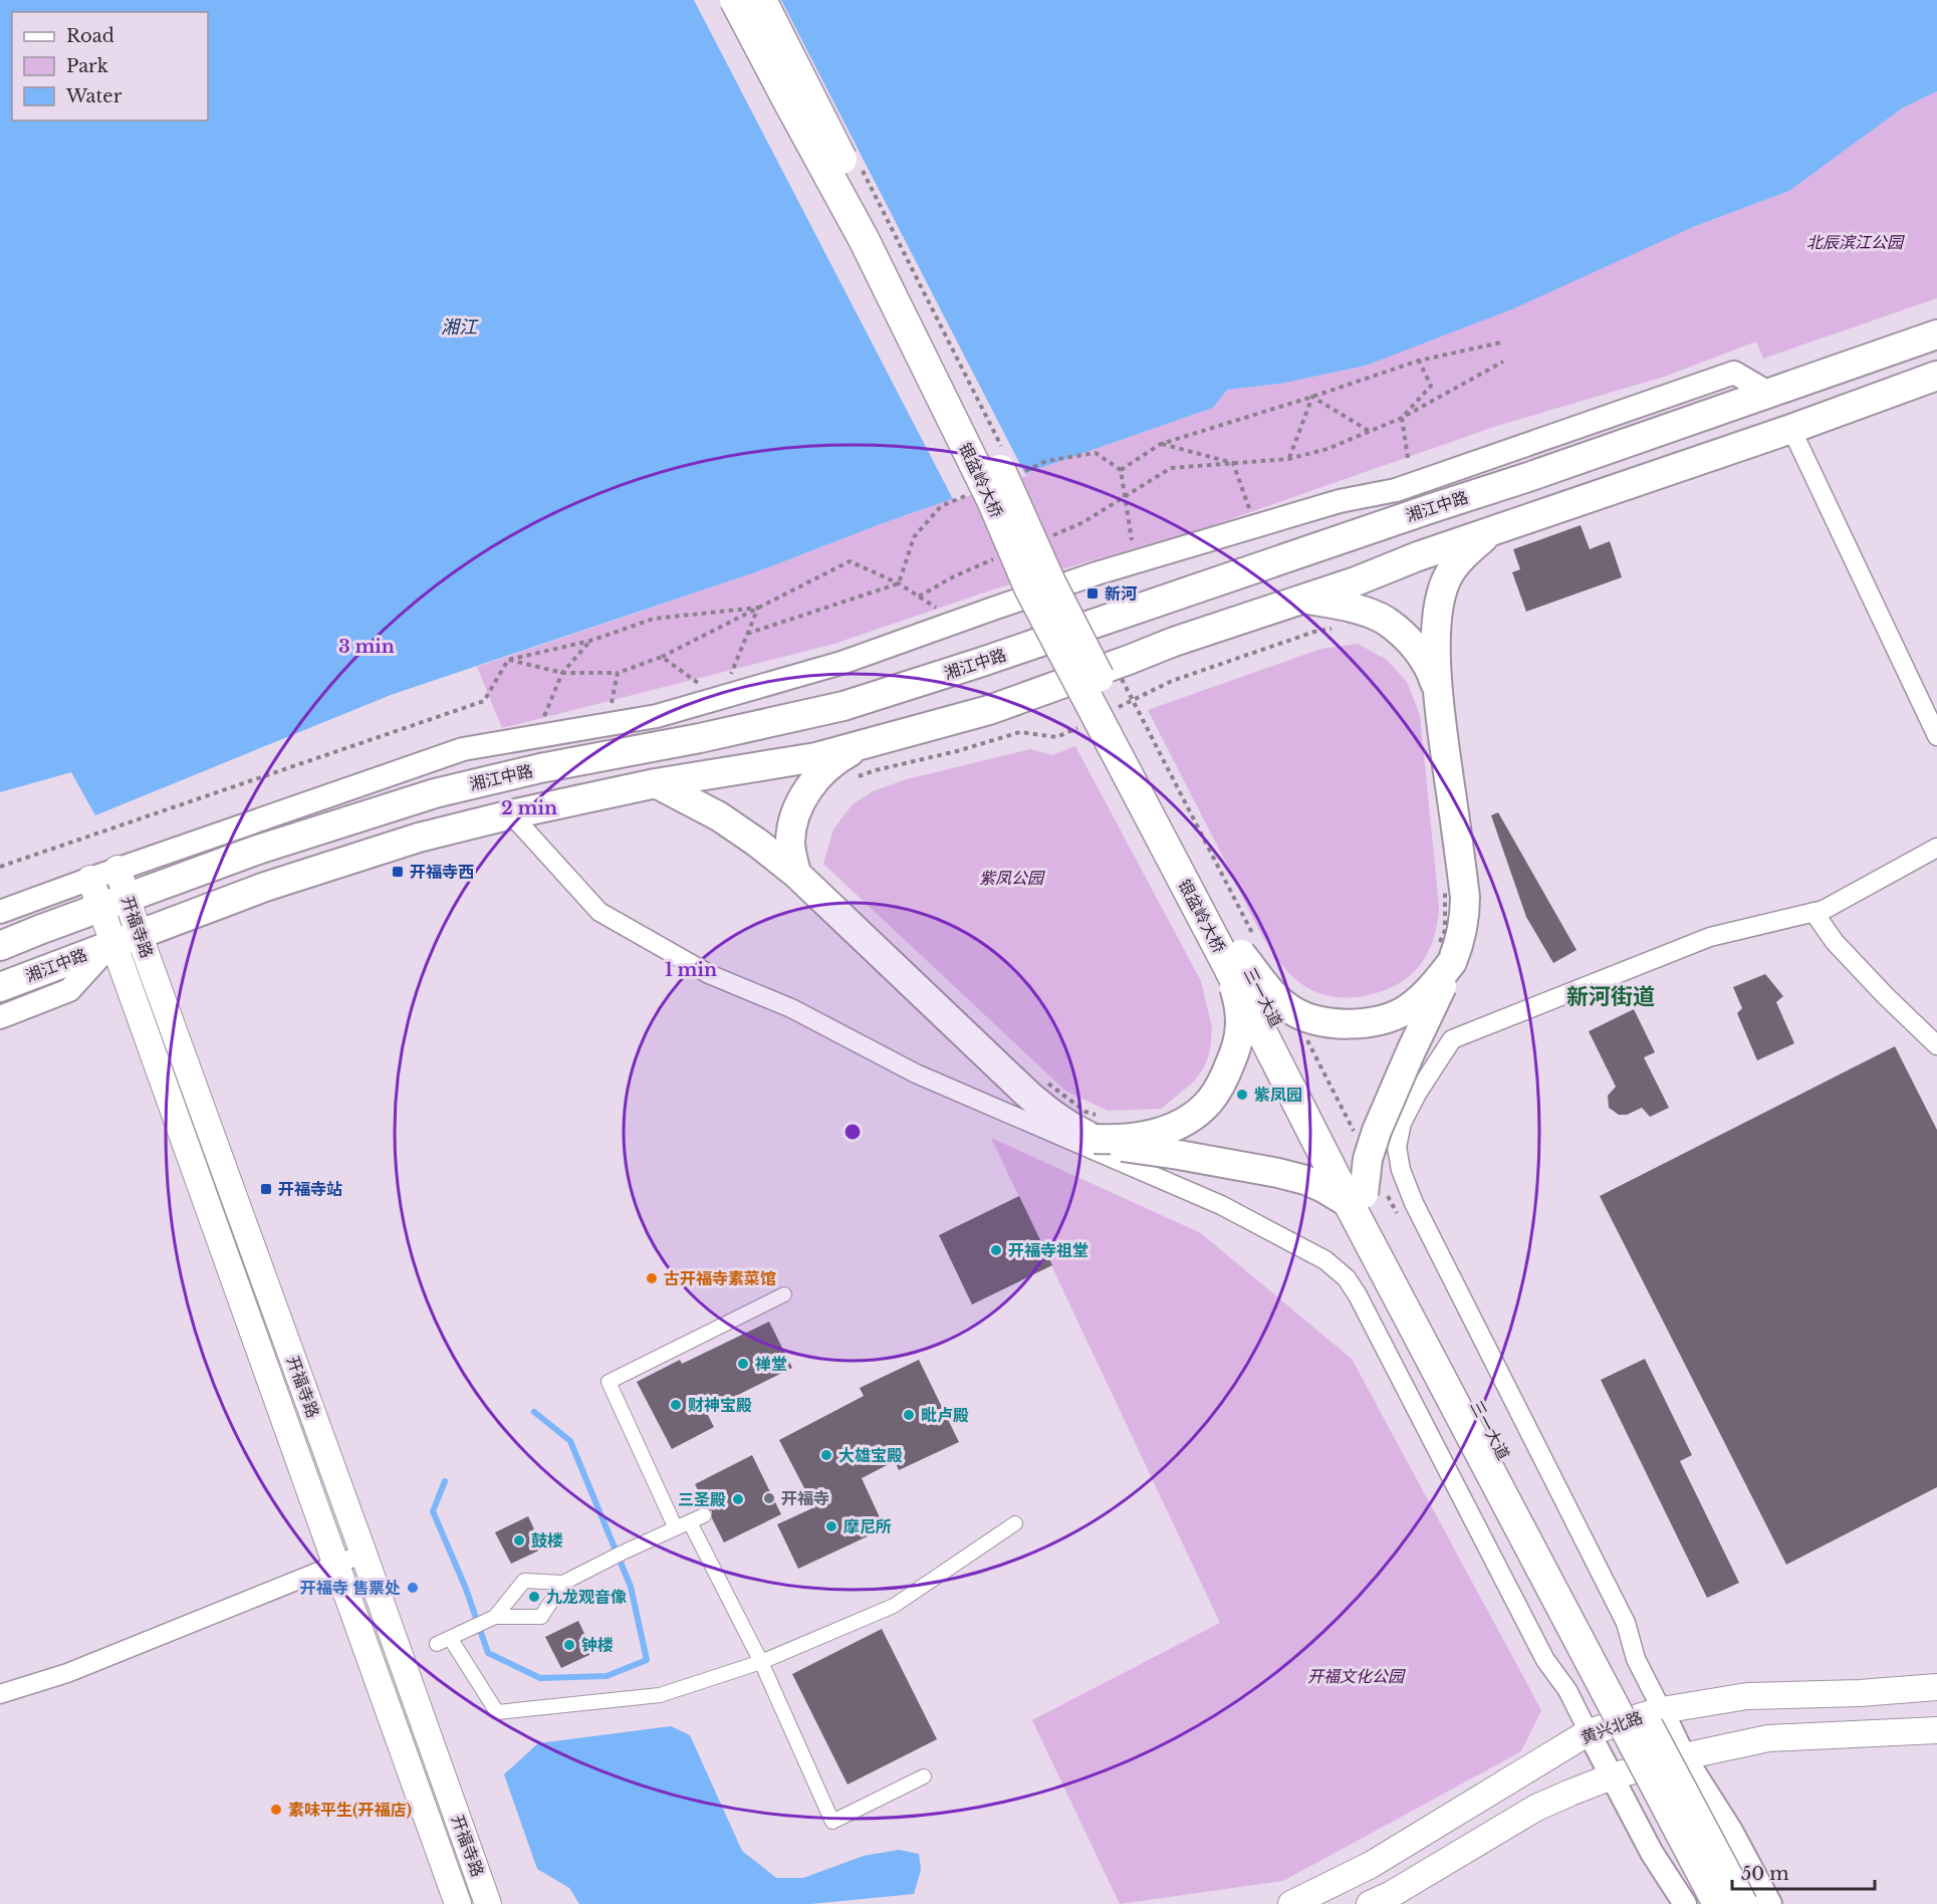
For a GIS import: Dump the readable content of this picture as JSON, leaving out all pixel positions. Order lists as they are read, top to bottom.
{
  "streets": {
    "highway": ["银盆岭大桥", "三一大道"],
    "main road": ["湘江中路", "开福寺路", "黄兴北路"]
  },
  "crossings": [
    ["银盆岭大桥", "三一大道"],
    ["湘江中路", "开福寺路"]
  ],
  "districts": ["新河街道"],
  "water": ["湘江"],
  "parks": ["北辰滨江公园", "紫凤公园", "开福文化公园"],
  "places": {
    "transit": ["新河", "开福寺西", "开福寺站"],
    "other": [
      "紫凤园",
      "开福寺祖堂",
      "古开福寺素菜馆",
      "禅堂",
      "财神宝殿",
      "毗卢殿",
      "大雄宝殿",
      "开福寺",
      "三圣殿",
      "摩尼所",
      "鼓楼",
      "开福寺 售票处",
      "九龙观音像",
      "钟楼",
      "素味平生(开福店)"
    ]
  },
  "legend": ["Road", "Park", "Water"],
  "scale_bar": "50 m",
  "rings": ["3 min", "2 min", "1 min"]
}
